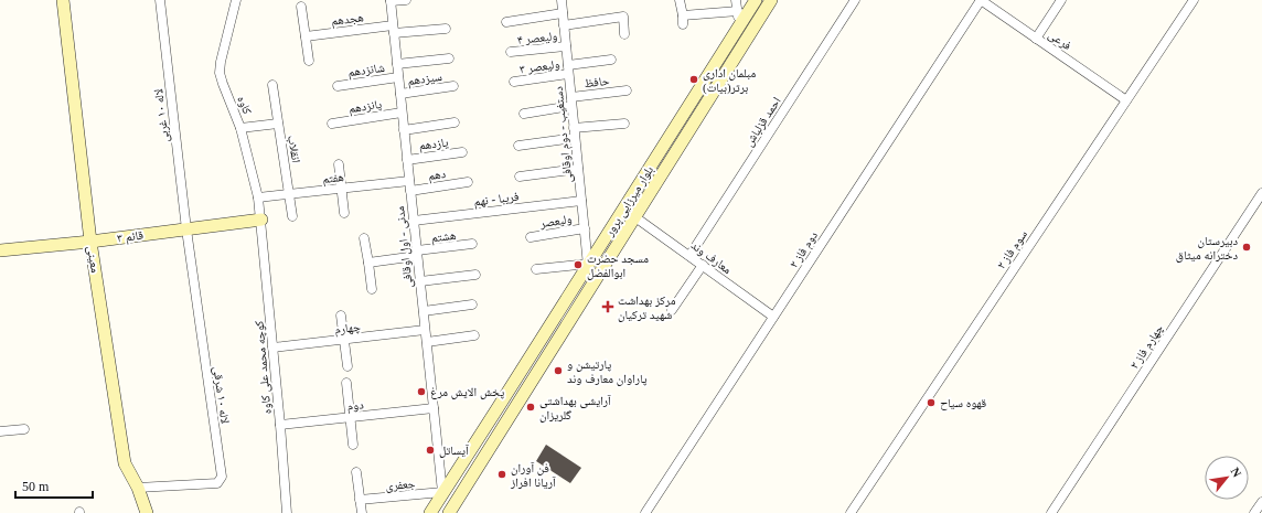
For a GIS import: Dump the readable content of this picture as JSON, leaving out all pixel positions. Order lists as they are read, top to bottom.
{
  "streets": {
    "main road": ["بلوار میرزایی پرور", "قائم ۳", "معینی"],
    "street": [
      "هجدهم",
      "ولیعصر ۴",
      "فرعی",
      "ولیعصر ۳",
      "شانزدهم",
      "سیزدهم",
      "حافظ",
      "کاوه",
      "پانزدهم",
      "لاله ۱۰ غربی",
      "احمد قزلباش",
      "دستغیب - دوم اوقافی",
      "یازدهم",
      "انقلاب",
      "دهم",
      "هفتم",
      "فریبا - نهم",
      "ولیعصر",
      "هشتم",
      "مدنی - اول اوقافی",
      "دوم فاز ۲",
      "سوم فاز ۲",
      "معارف وند",
      "چهارم",
      "چهارم فاز ۲",
      "کوچه محمد علی کاوه",
      "لاله ۱۰ شرقی",
      "دوم",
      "جعفری"
    ]
  },
  "crossings": [
    ["هجدهم", "مدنی - اول اوقافی"],
    ["ولیعصر ۴", "دستغیب - دوم اوقافی"],
    ["فرعی", "دوم فاز ۲"],
    ["فرعی", "سوم فاز ۲"],
    ["ولیعصر ۳", "دستغیب - دوم اوقافی"],
    ["شانزدهم", "مدنی - اول اوقافی"],
    ["سیزدهم", "مدنی - اول اوقافی"],
    ["حافظ", "دستغیب - دوم اوقافی"],
    ["کاوه", "هفتم"],
    ["کاوه", "قائم ۳"],
    ["کاوه", "کوچه محمد علی کاوه"],
    ["پانزدهم", "مدنی - اول اوقافی"],
    ["لاله ۱۰ غربی", "قائم ۳"],
    ["لاله ۱۰ غربی", "لاله ۱۰ شرقی"],
    ["احمد قزلباش", "معارف وند"],
    ["دستغیب - دوم اوقافی", "فریبا - نهم"],
    ["دستغیب - دوم اوقافی", "بلوار میرزایی پرور"],
    ["دستغیب - دوم اوقافی", "ولیعصر"],
    ["یازدهم", "مدنی - اول اوقافی"],
    ["انقلاب", "هفتم"],
    ["دهم", "مدنی - اول اوقافی"],
    ["هفتم", "مدنی - اول اوقافی"],
    ["فریبا - نهم", "مدنی - اول اوقافی"],
    ["بلوار میرزایی پرور", "مدنی - اول اوقافی"],
    ["بلوار میرزایی پرور", "معارف وند"],
    ["بلوار میرزایی پرور", "جعفری"],
    ["قائم ۳", "معینی"],
    ["قائم ۳", "کوچه محمد علی کاوه"],
    ["قائم ۳", "لاله ۱۰ شرقی"],
    ["هشتم", "مدنی - اول اوقافی"],
    ["مدنی - اول اوقافی", "چهارم"],
    ["مدنی - اول اوقافی", "دوم"],
    ["مدنی - اول اوقافی", "جعفری"],
    ["دوم فاز ۲", "معارف وند"],
    ["معینی", "لاله ۱۰ شرقی"],
    ["چهارم", "کوچه محمد علی کاوه"],
    ["کوچه محمد علی کاوه", "دوم"]
  ],
  "places": {
    "other": [
      "مبلمان اداری برتر(بیات)",
      "دبیرستان دخترانه میثاق",
      "مسجد حضرت ابوالفضل",
      "پارتیشن و پاراوان معارف وند",
      "پخش الایش مرغ",
      "قهوه سیاح",
      "آرایشی بهداشتی گلریزان",
      "آیساتل",
      "فن آوران آریانا افراز"
    ],
    "health": ["مرکز بهداشت شهید ترکیان"]
  },
  "scale_bar": "50 m",
  "north": "top right"
}
